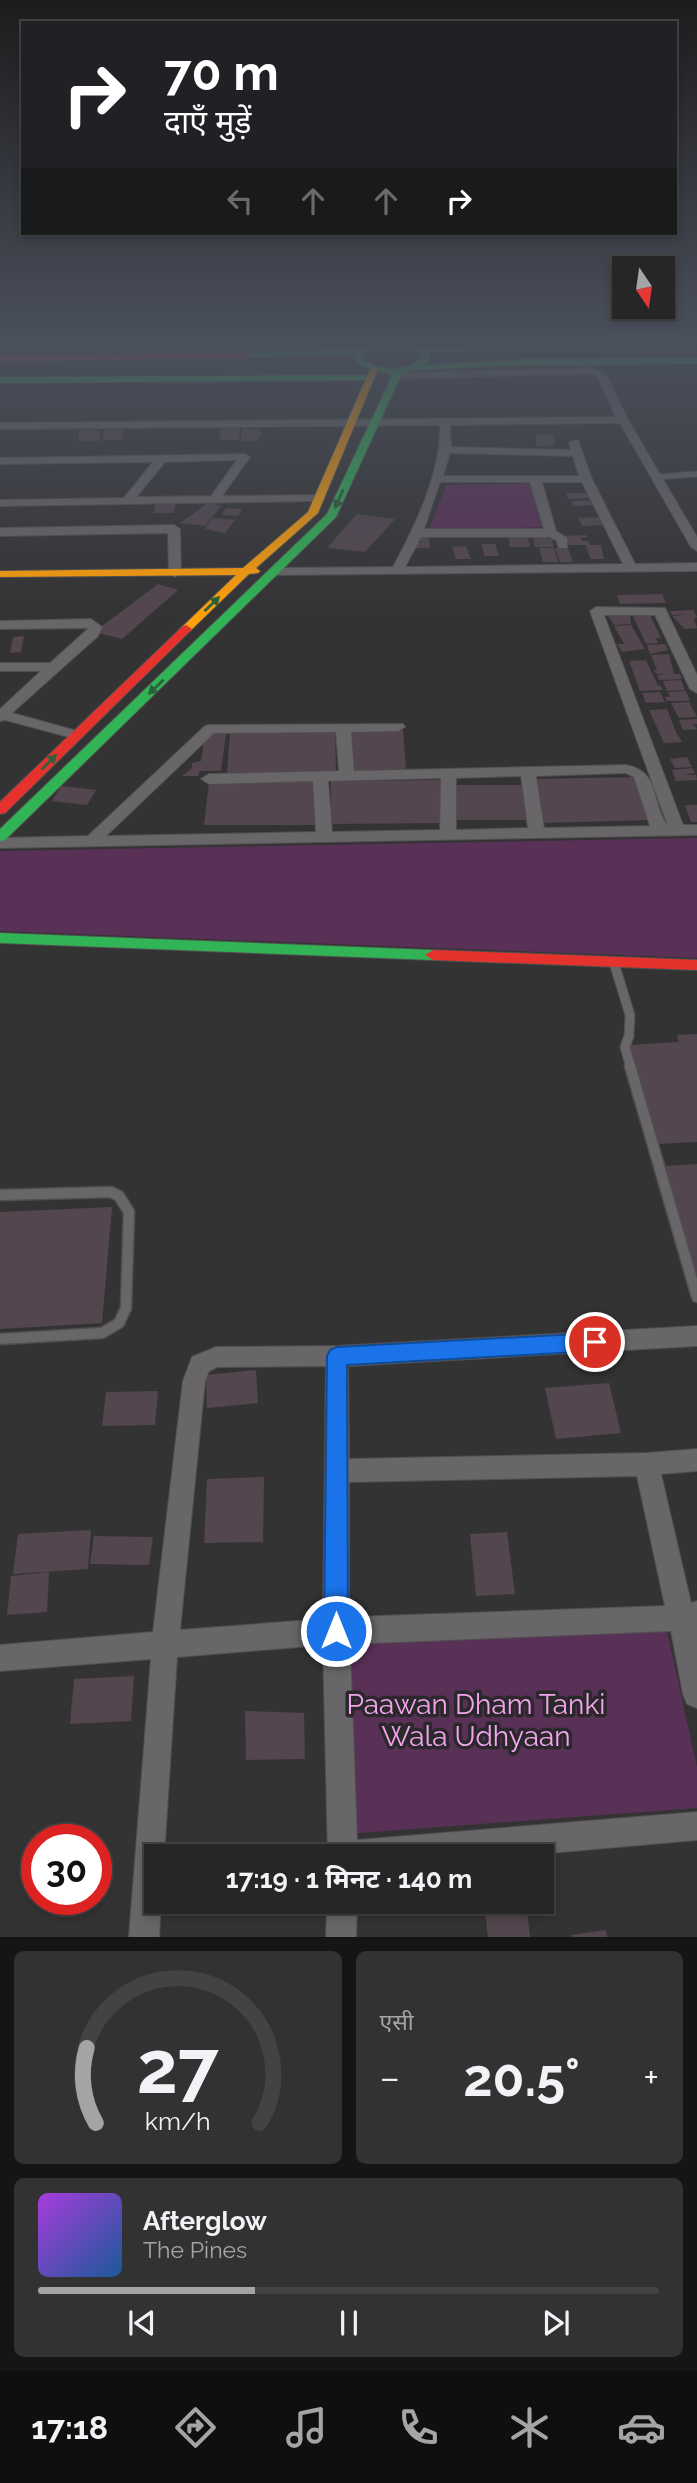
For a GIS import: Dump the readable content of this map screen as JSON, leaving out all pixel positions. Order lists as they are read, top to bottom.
{
  "parks": ["Paawan Dham Tanki Wala Udhyaan"],
  "north": "bottom",
  "page": {
    "turn": ["70 m", "दाएँ मुड़ें"],
    "limit": "30",
    "trip": "17:19 · 1 मिनट · 140 m",
    "tile": "एसी",
    "heat": ["−", "20.5°", "+"],
    "song": ["Afterglow", "The Pines"],
    "tabs": "17:18",
    "gauge": ["27", "km/h"]
  }
}
